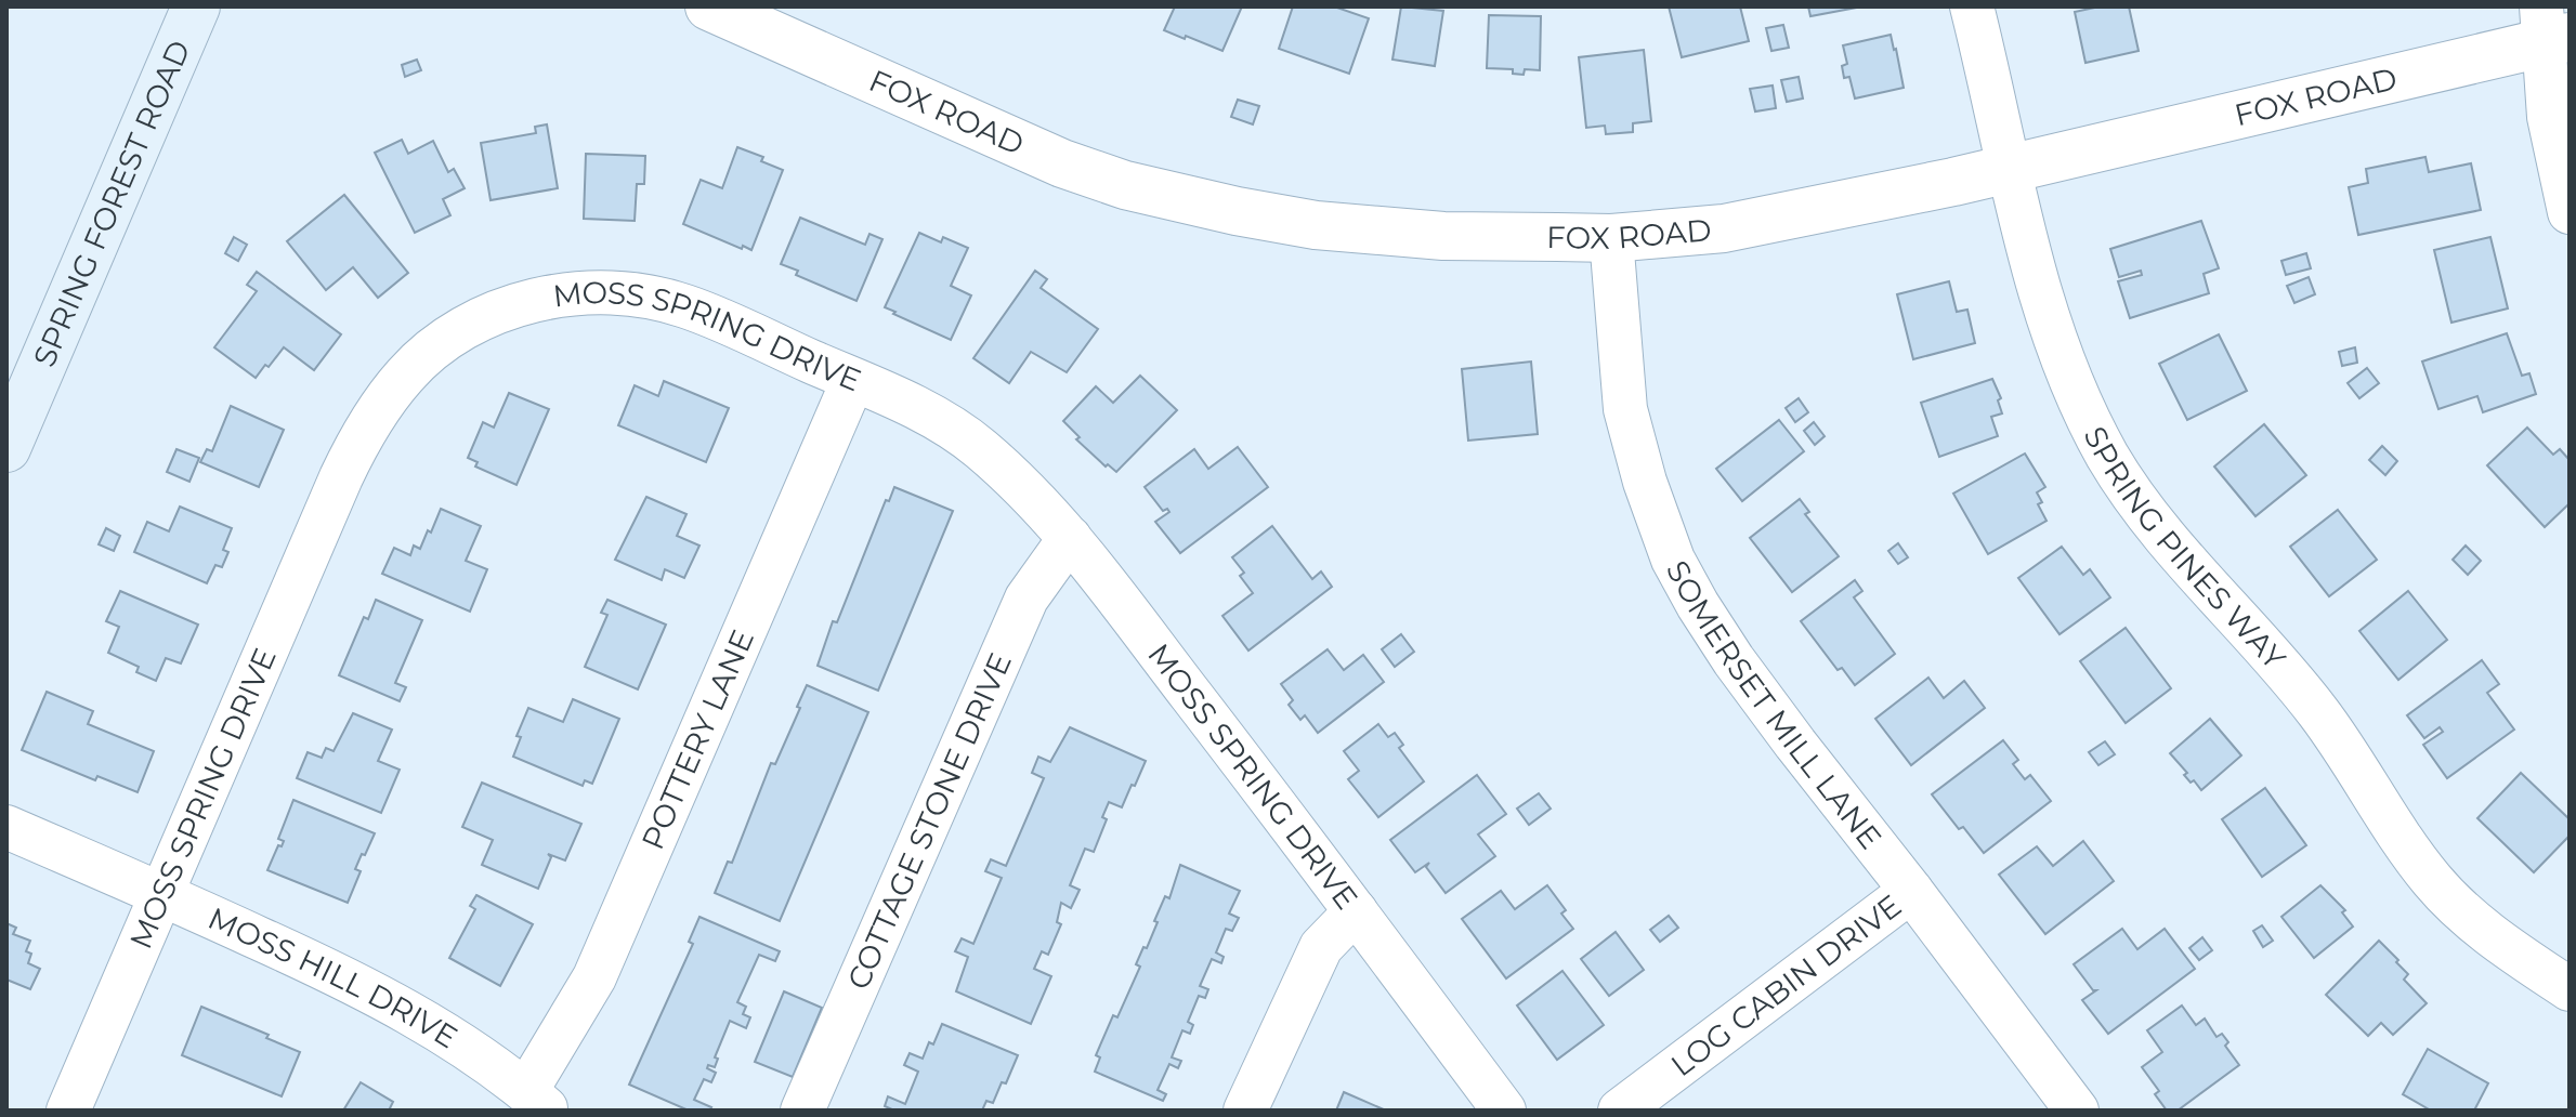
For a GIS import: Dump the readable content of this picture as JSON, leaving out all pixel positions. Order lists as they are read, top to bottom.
{
  "streets": {
    "main road": ["SPRING FOREST ROAD"],
    "street": [
      "FOX ROAD",
      "MOSS SPRING DRIVE",
      "SPRING PINES WAY",
      "SOMERSET MILL LANE",
      "POTTERY LANE",
      "COTTAGE STONE DRIVE",
      "MOSS HILL DRIVE",
      "LOG CABIN DRIVE"
    ]
  },
  "crossings": [
    ["FOX ROAD", "SPRING PINES WAY"],
    ["FOX ROAD", "SOMERSET MILL LANE"],
    ["MOSS SPRING DRIVE", "POTTERY LANE"],
    ["MOSS SPRING DRIVE", "COTTAGE STONE DRIVE"],
    ["MOSS SPRING DRIVE", "MOSS HILL DRIVE"],
    ["SOMERSET MILL LANE", "LOG CABIN DRIVE"],
    ["POTTERY LANE", "MOSS HILL DRIVE"]
  ]
}
